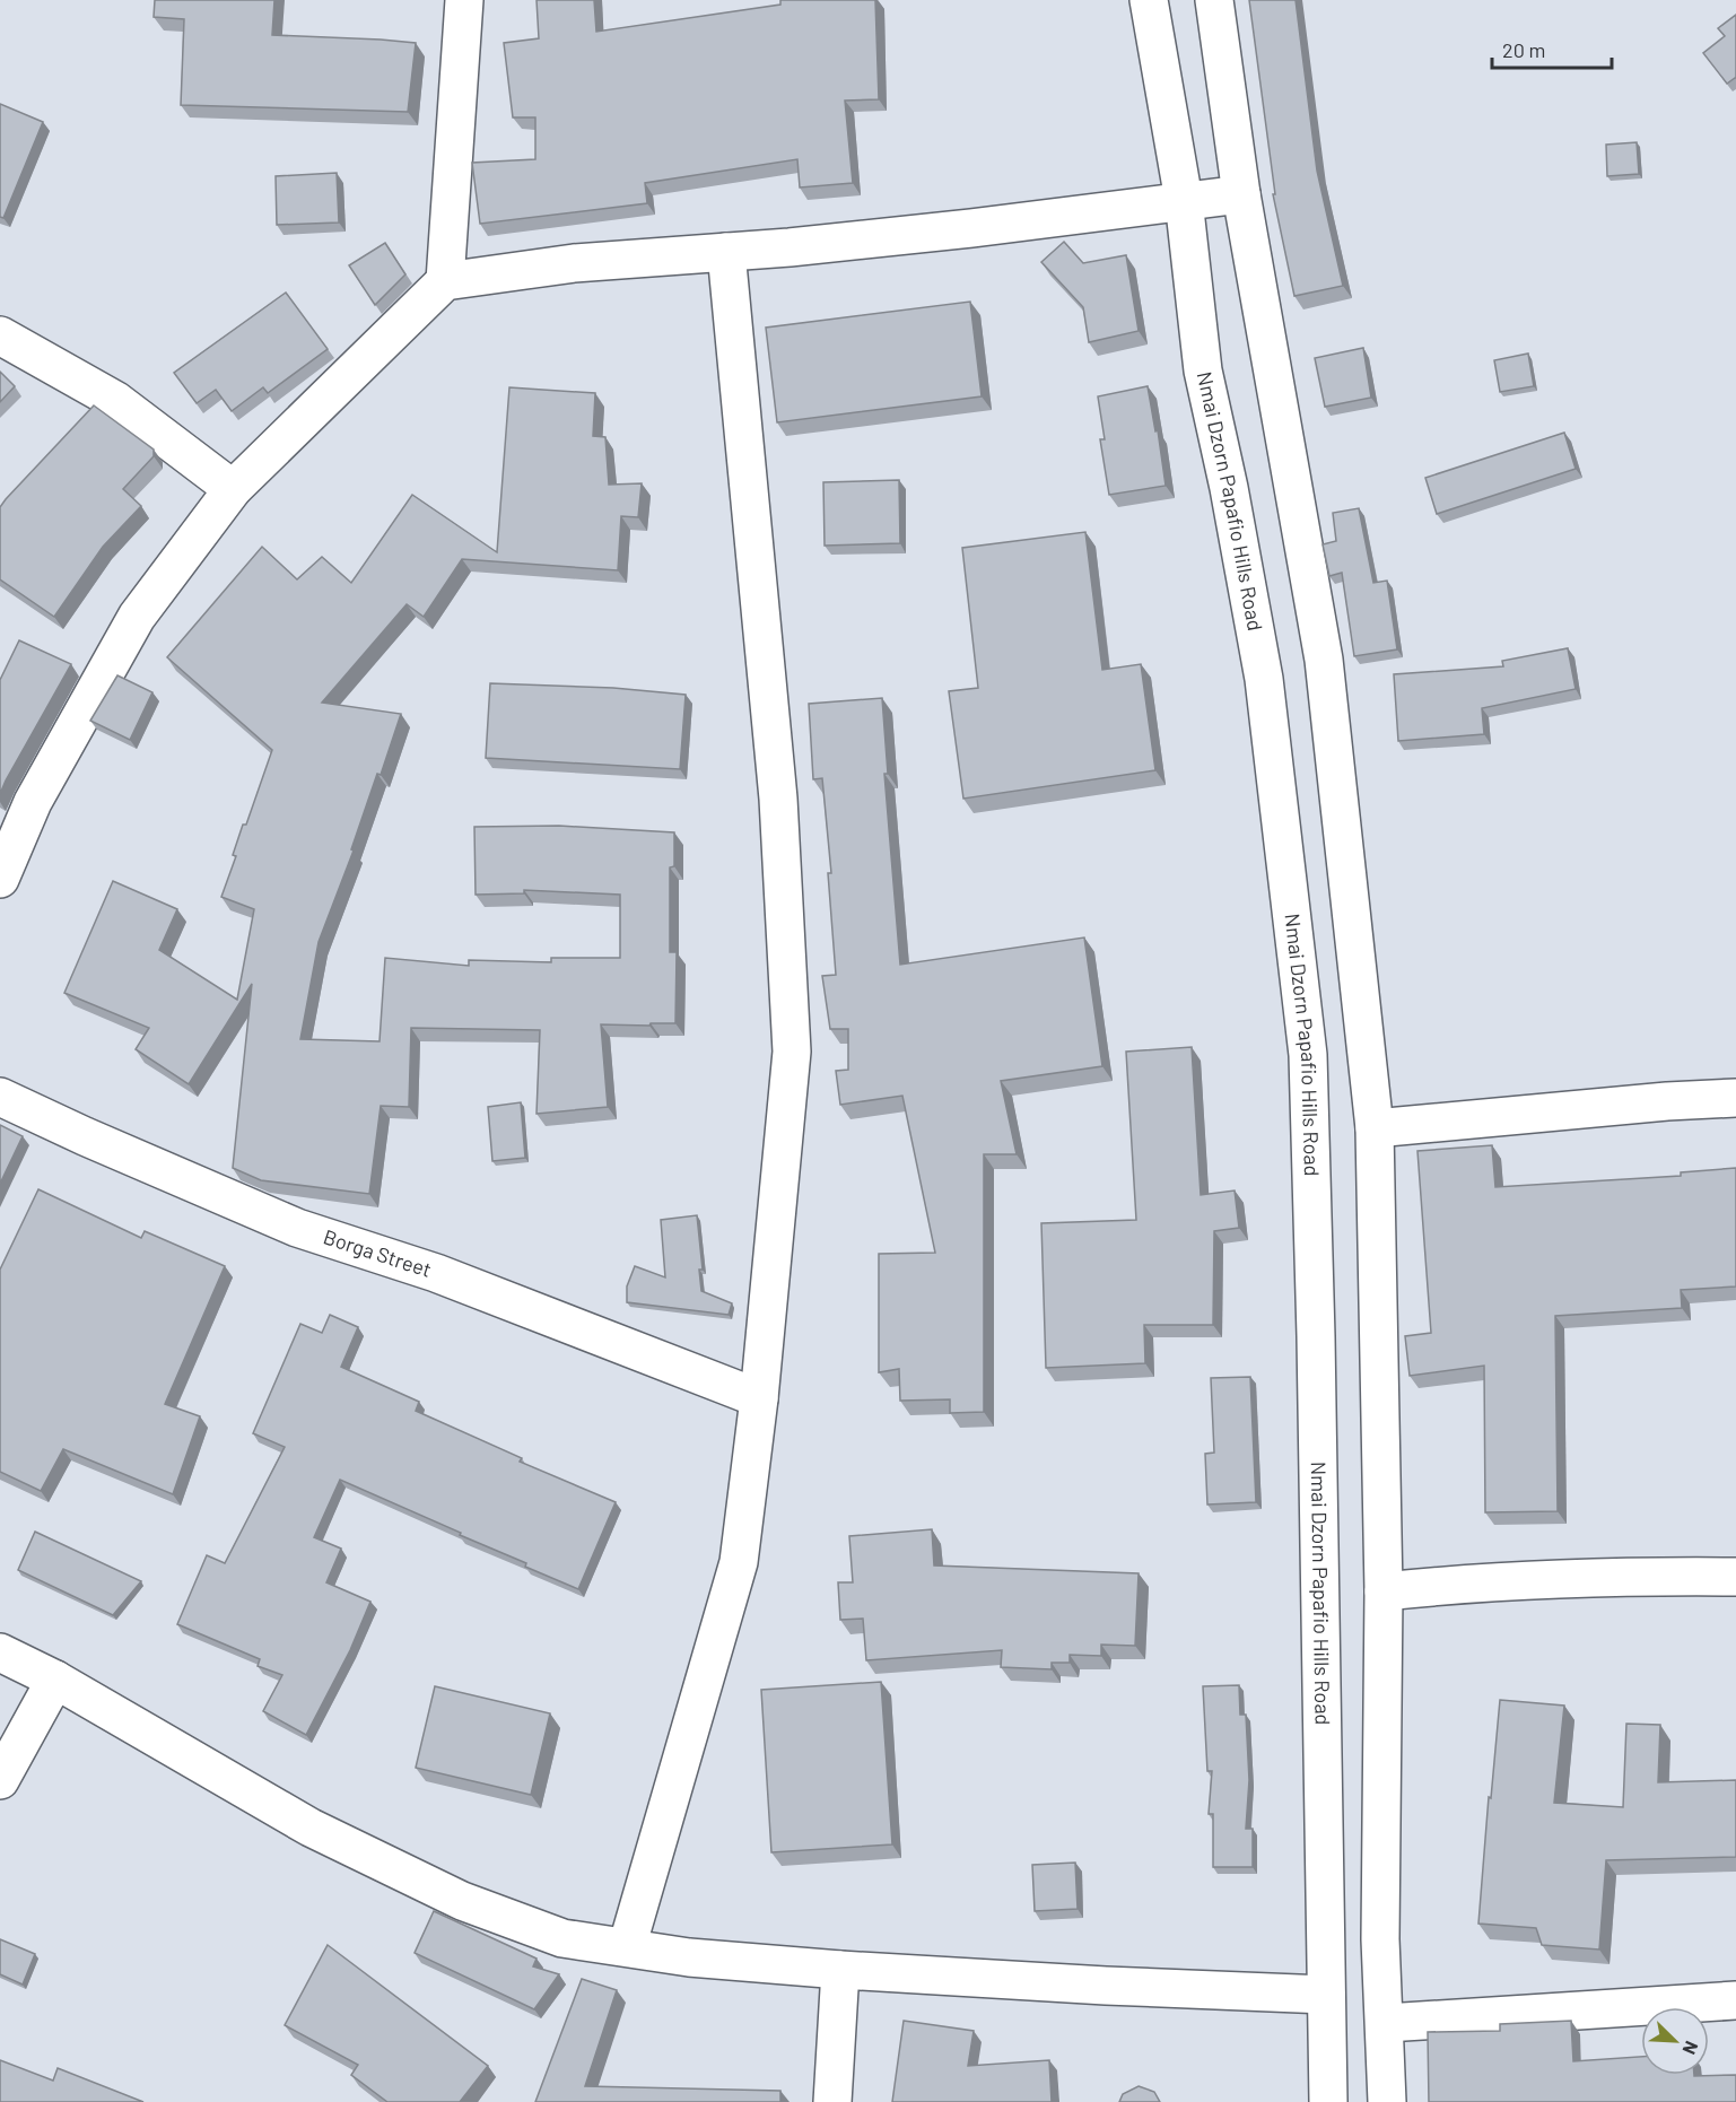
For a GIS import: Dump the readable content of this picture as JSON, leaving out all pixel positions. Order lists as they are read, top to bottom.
{
  "streets": {
    "street": ["Nmai Dzorn Papafio Hills Road", "Borga Street"]
  },
  "scale_bar": "20 m",
  "north": "bottom right"
}
